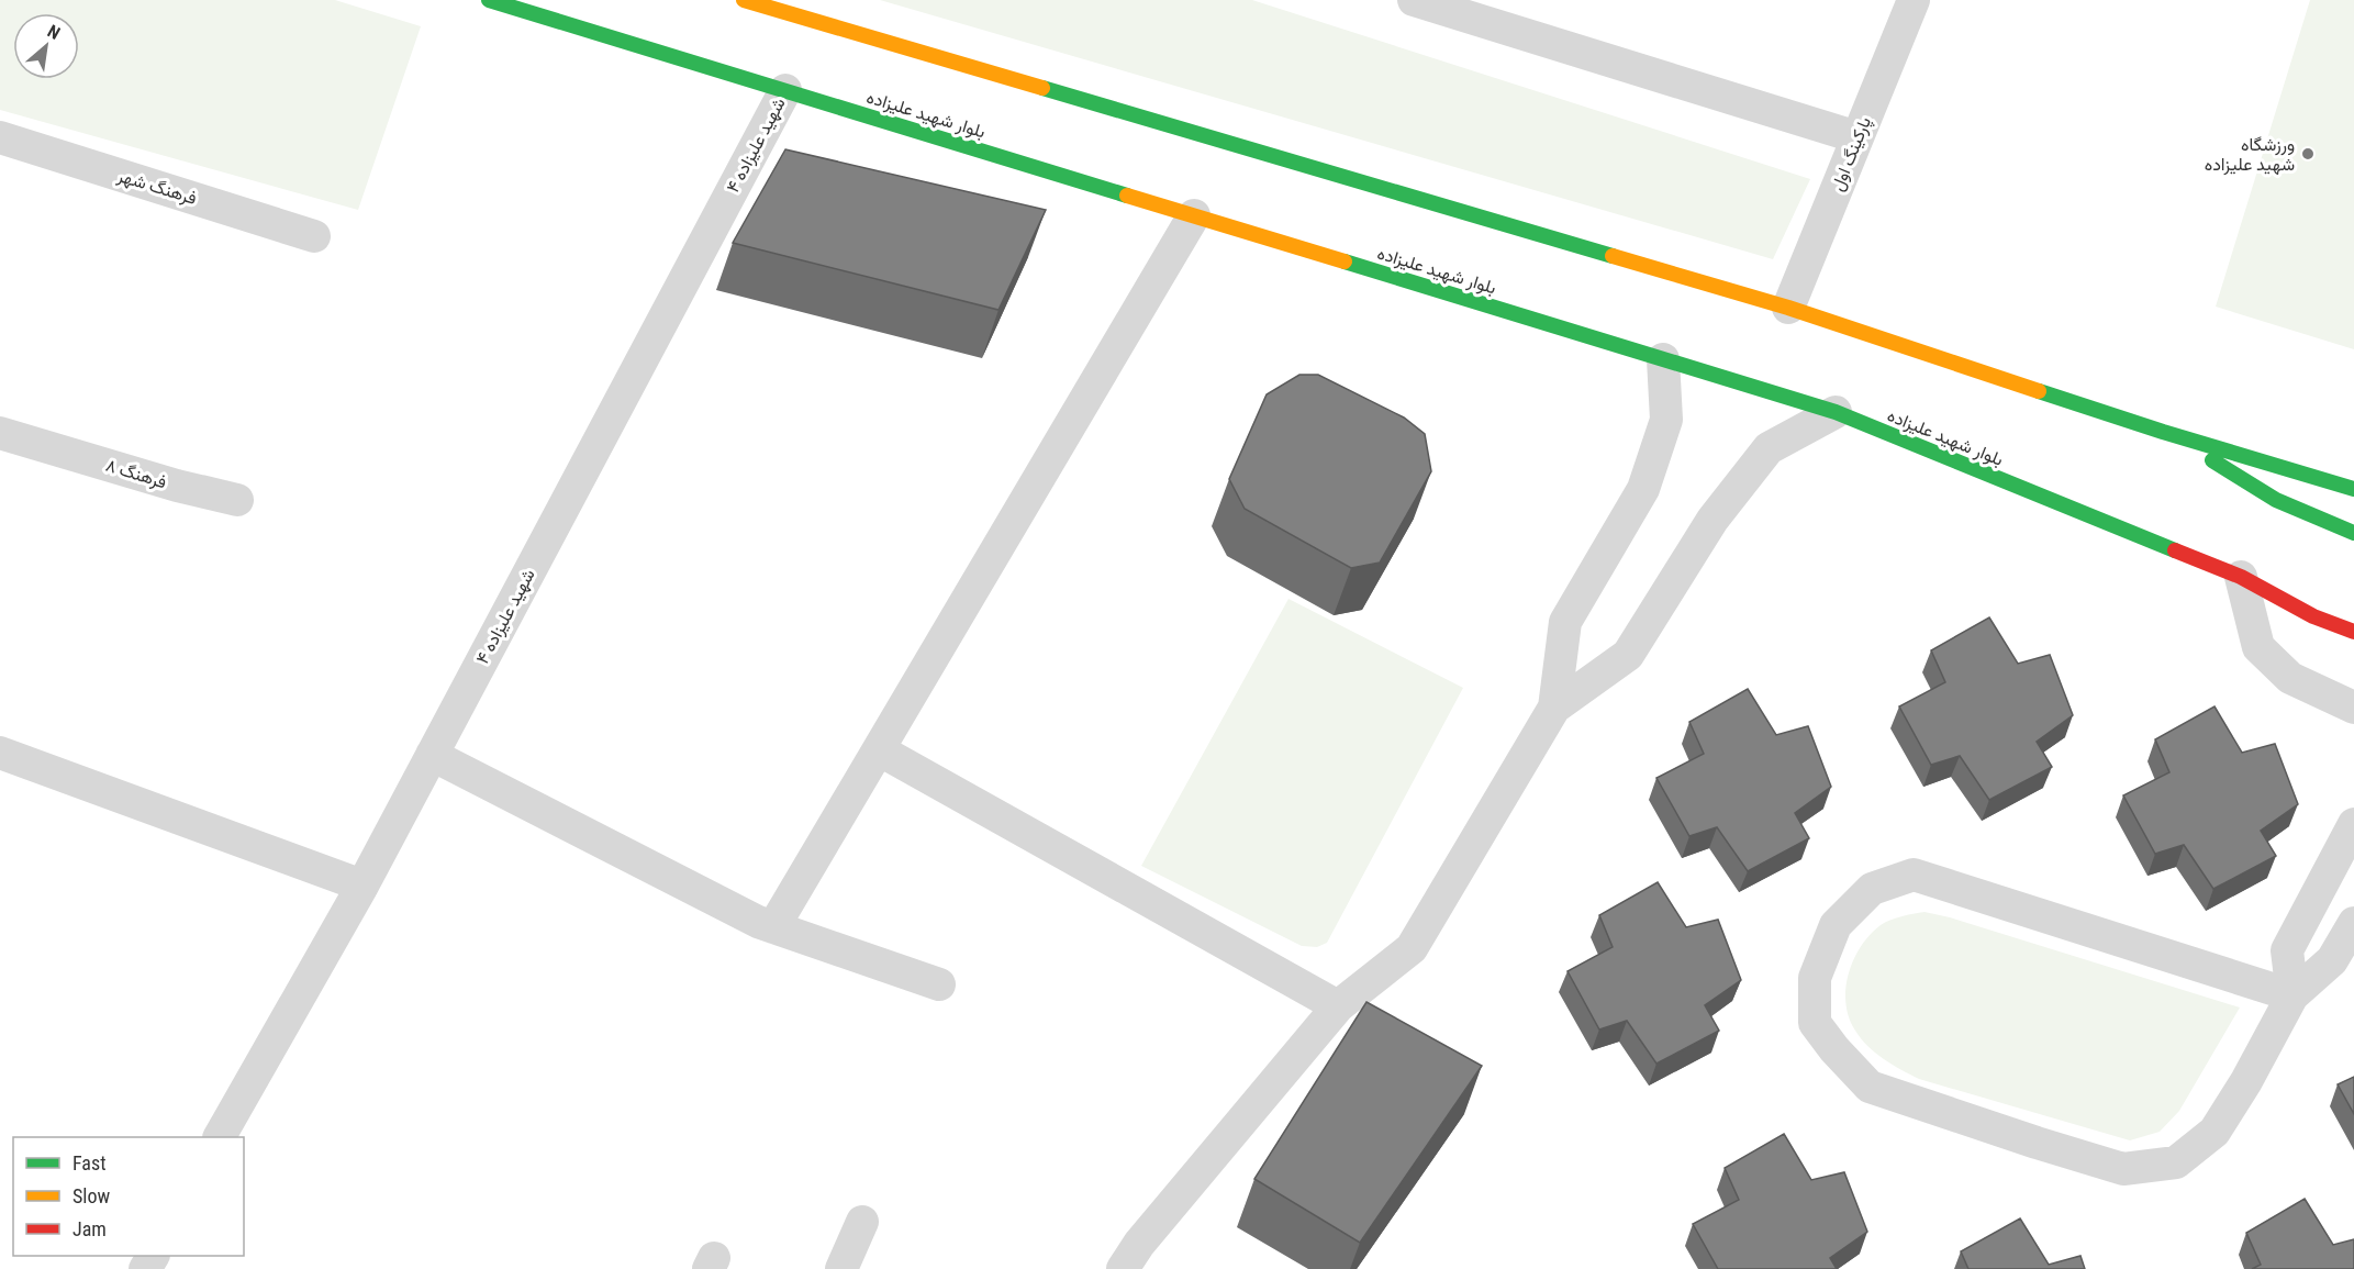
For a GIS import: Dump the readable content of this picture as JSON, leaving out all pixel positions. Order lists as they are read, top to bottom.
{
  "streets": {
    "main road": ["بلوار شهید علیزاده"],
    "street": [
      "شهید علیزاده ۴",
      "پارکینگ اول",
      "فرهنگ شهر",
      "فرهنگ ۸"
    ]
  },
  "crossings": [
    ["بلوار شهید علیزاده", "شهید علیزاده ۴"]
  ],
  "places": ["ورزشگاه شهید علیزاده"],
  "legend": ["Fast", "Slow", "Jam"],
  "north": "top right"
}
